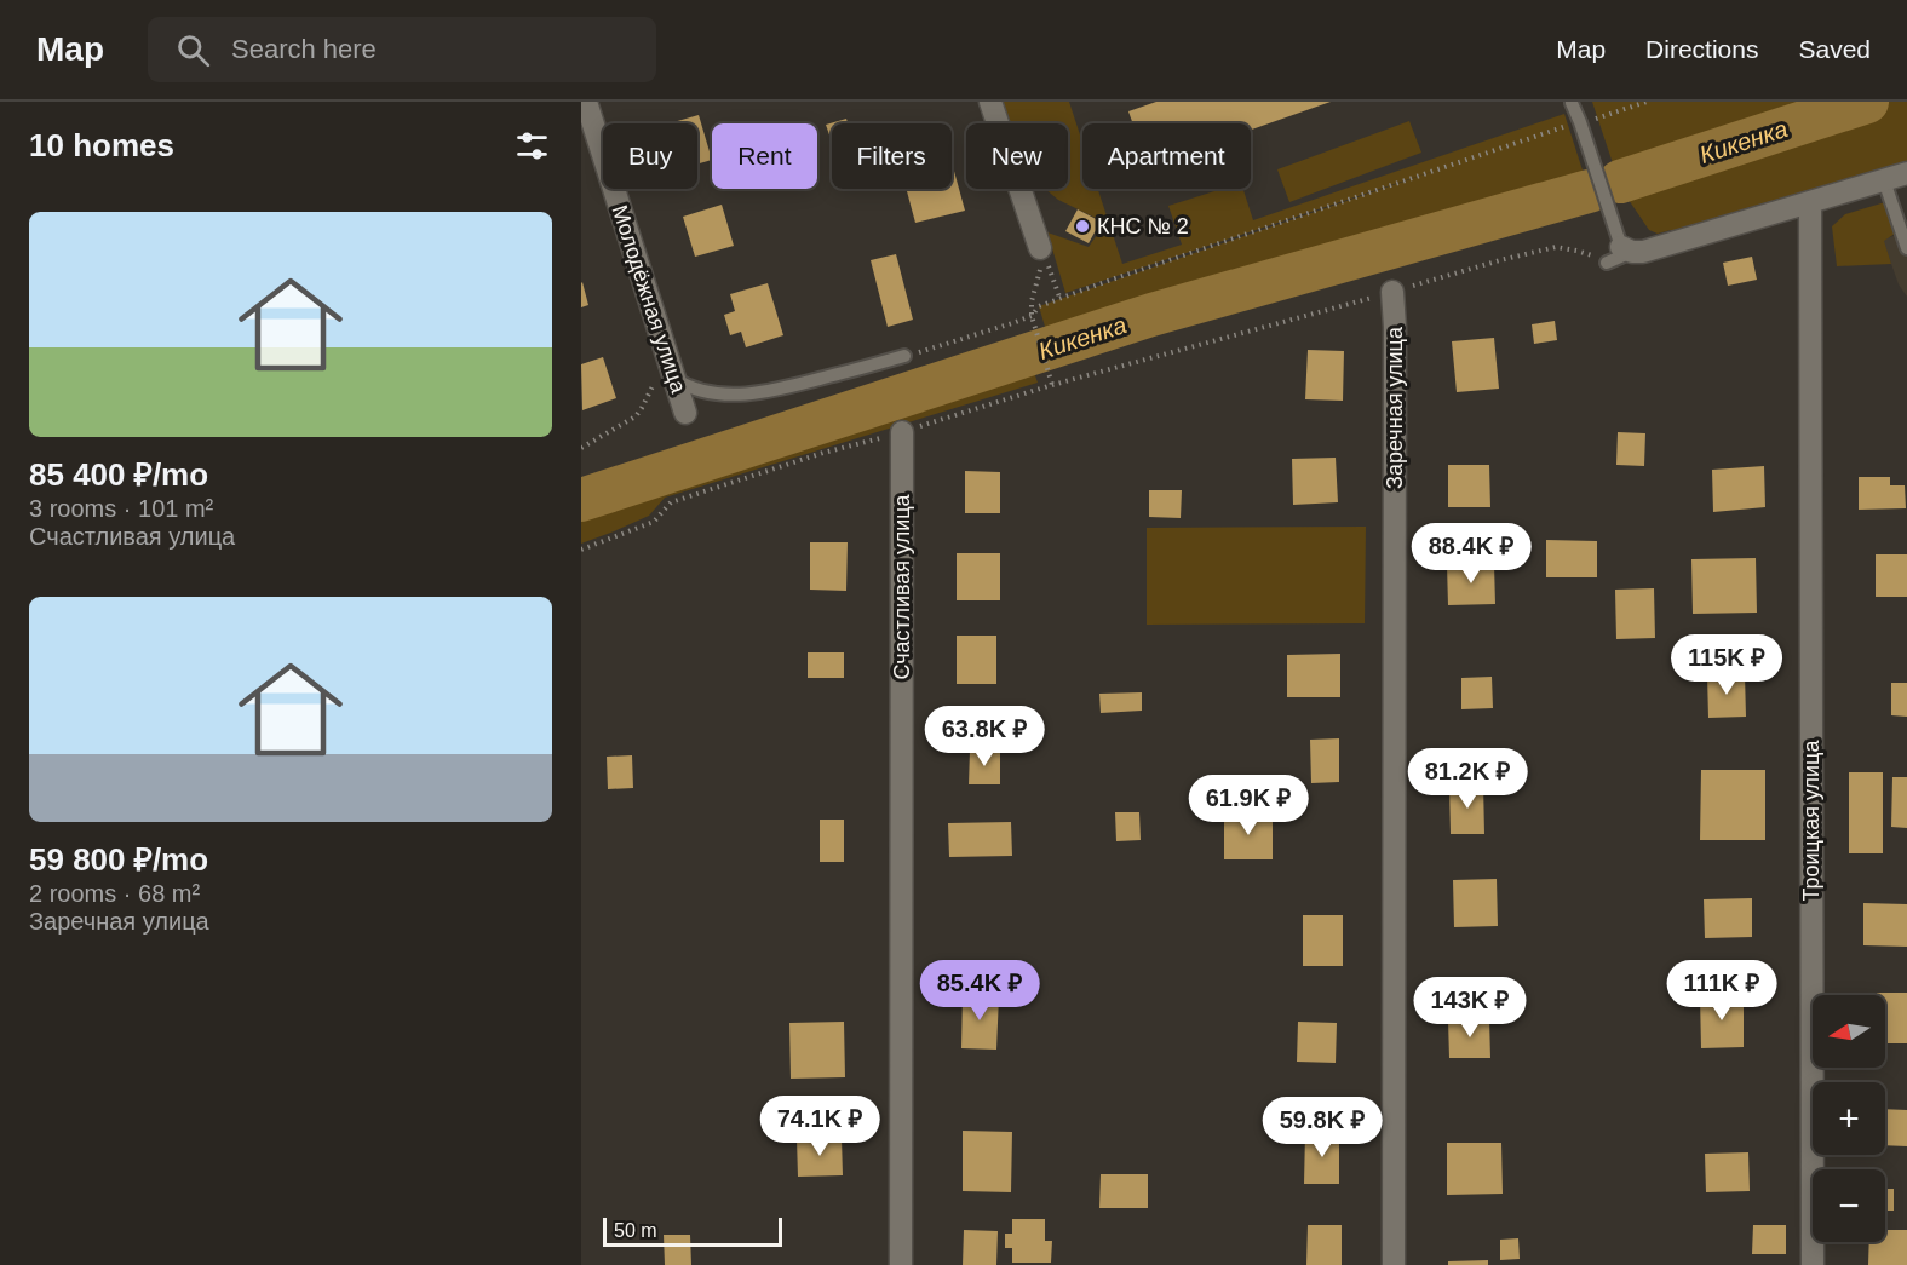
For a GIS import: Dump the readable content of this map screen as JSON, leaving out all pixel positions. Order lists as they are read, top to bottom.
{
  "streets": {
    "street": [
      "Молодёжная улица",
      "Заречная улица",
      "Счастливая улица",
      "Троицкая улица"
    ]
  },
  "water": ["Кикенка"],
  "places": ["КНС № 2"],
  "scale_bar": "50 m",
  "north": "left",
  "page": {
    "header": "Map",
    "search": "Search here",
    "nav": ["Map", "Directions", "Saved"],
    "heading": "10 homes",
    "chip": [
      "Buy",
      "Rent",
      "Filters",
      "New",
      "Apartment"
    ],
    "list": [
      {
        "name": "85 400 ₽/mo",
        "note": "3 rooms · 101 m² · Счастливая улица"
      },
      {
        "name": "59 800 ₽/mo",
        "note": "2 rooms · 68 m² · Заречная улица"
      }
    ],
    "price": [
      "88.4K ₽",
      "115K ₽",
      "63.8K ₽",
      "81.2K ₽",
      "61.9K ₽",
      "85.4K ₽",
      "111K ₽",
      "143K ₽",
      "74.1K ₽",
      "59.8K ₽"
    ],
    "map_buttons": ["+", "−"],
    "scale": "50 m"
  }
}
